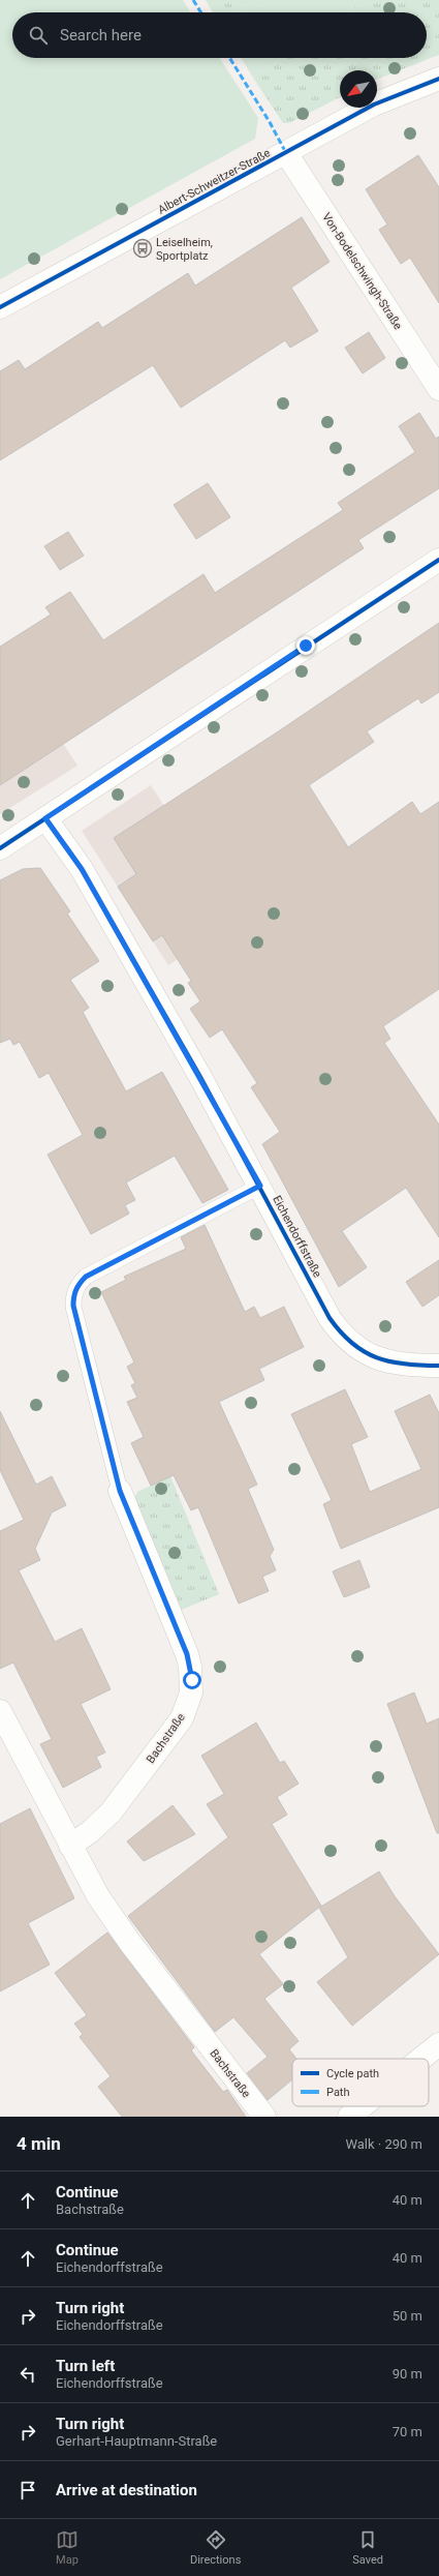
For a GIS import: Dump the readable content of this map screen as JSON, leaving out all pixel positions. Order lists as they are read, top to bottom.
{
  "streets": {
    "street": [
      "Albert-Schweitzer-Straße",
      "Von-Bodelschwingh-Straße",
      "Eichendorffstraße",
      "Bachstraße"
    ]
  },
  "crossings": [
    ["Albert-Schweitzer-Straße", "Von-Bodelschwingh-Straße"]
  ],
  "places": {
    "bus stop": ["Leiselheim, Sportplatz"]
  },
  "legend": ["Cycle path", "Path"],
  "north": "bottom left",
  "page": {
    "search": "Search here",
    "heading": ["4 min", "Walk · 290 m"],
    "list": [
      ["Continue", "Bachstraße", "40 m"],
      ["Continue", "Eichendorffstraße", "40 m"],
      ["Turn right", "Eichendorffstraße", "50 m"],
      ["Turn left", "Eichendorffstraße", "90 m"],
      ["Turn right", "Gerhart-Hauptmann-Straße", "70 m"],
      "Arrive at destination"
    ],
    "nav": ["Map", "Directions", "Saved"]
  }
}
